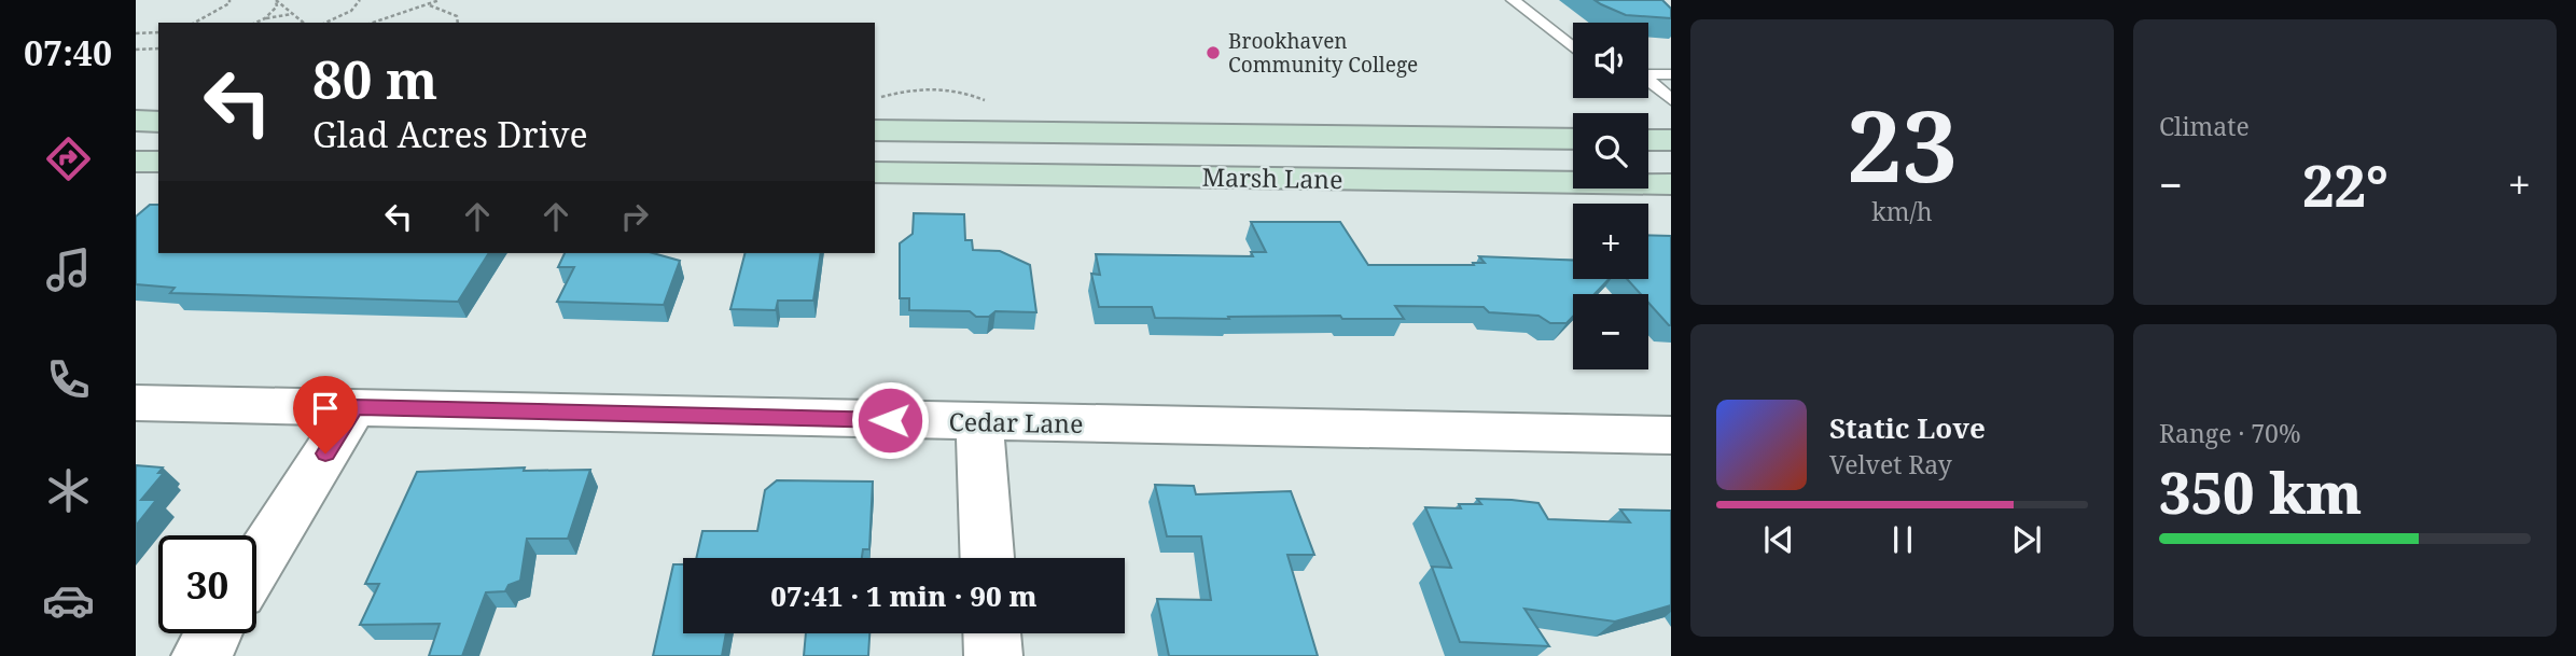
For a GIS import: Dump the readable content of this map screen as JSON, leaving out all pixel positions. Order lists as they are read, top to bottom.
{
  "streets": {
    "main road": ["Marsh Lane"],
    "street": ["Cedar Lane"]
  },
  "places": ["Brookhaven Community College"],
  "page": {
    "tabs": "07:40",
    "tile": [
      ["23", "km/h"],
      "Climate",
      ["Range · 70%", "350 km"]
    ],
    "map_buttons": ["+", "−"],
    "turn": ["80 m", "Glad Acres Drive"],
    "heat": ["−", "22°", "+"],
    "song": ["Static Love", "Velvet Ray"],
    "limit": "30",
    "trip": "07:41 · 1 min · 90 m"
  }
}
